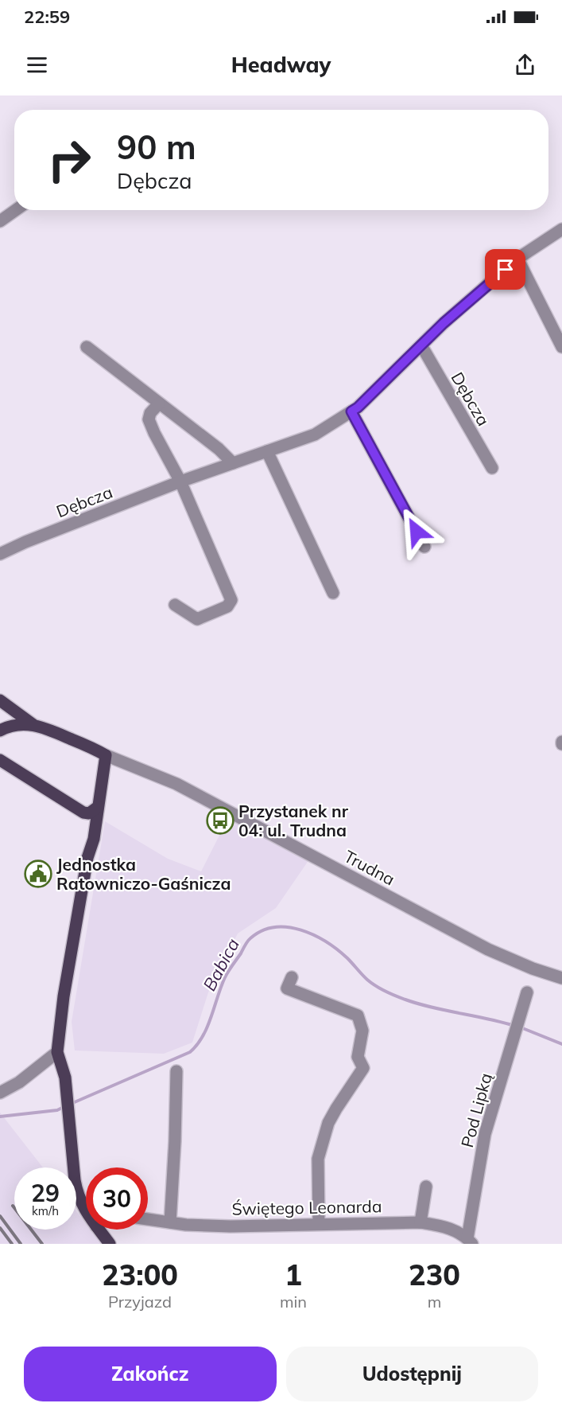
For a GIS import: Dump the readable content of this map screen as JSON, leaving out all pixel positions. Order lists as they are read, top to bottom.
{
  "streets": {
    "main road": ["Trudna"],
    "street": ["Dębcza", "Pod Lipką", "Świętego Leonarda"]
  },
  "crossings": [
    ["Pod Lipką", "Świętego Leonarda"]
  ],
  "water": ["Babica"],
  "places": {
    "bus stop": ["Przystanek nr 04: ul. Trudna"],
    "public building": ["Jednostka Ratowniczo-Gaśnicza"]
  },
  "page": {
    "status": "22:59",
    "header": "Headway",
    "turn": ["90 m", "Dębcza"],
    "speed": "29 km/h",
    "limit": "30",
    "eta": [
      "23:00",
      "Przyjazd",
      "1",
      "min",
      "230",
      "m"
    ],
    "buttons": ["Zakończ", "Udostępnij"]
  }
}
